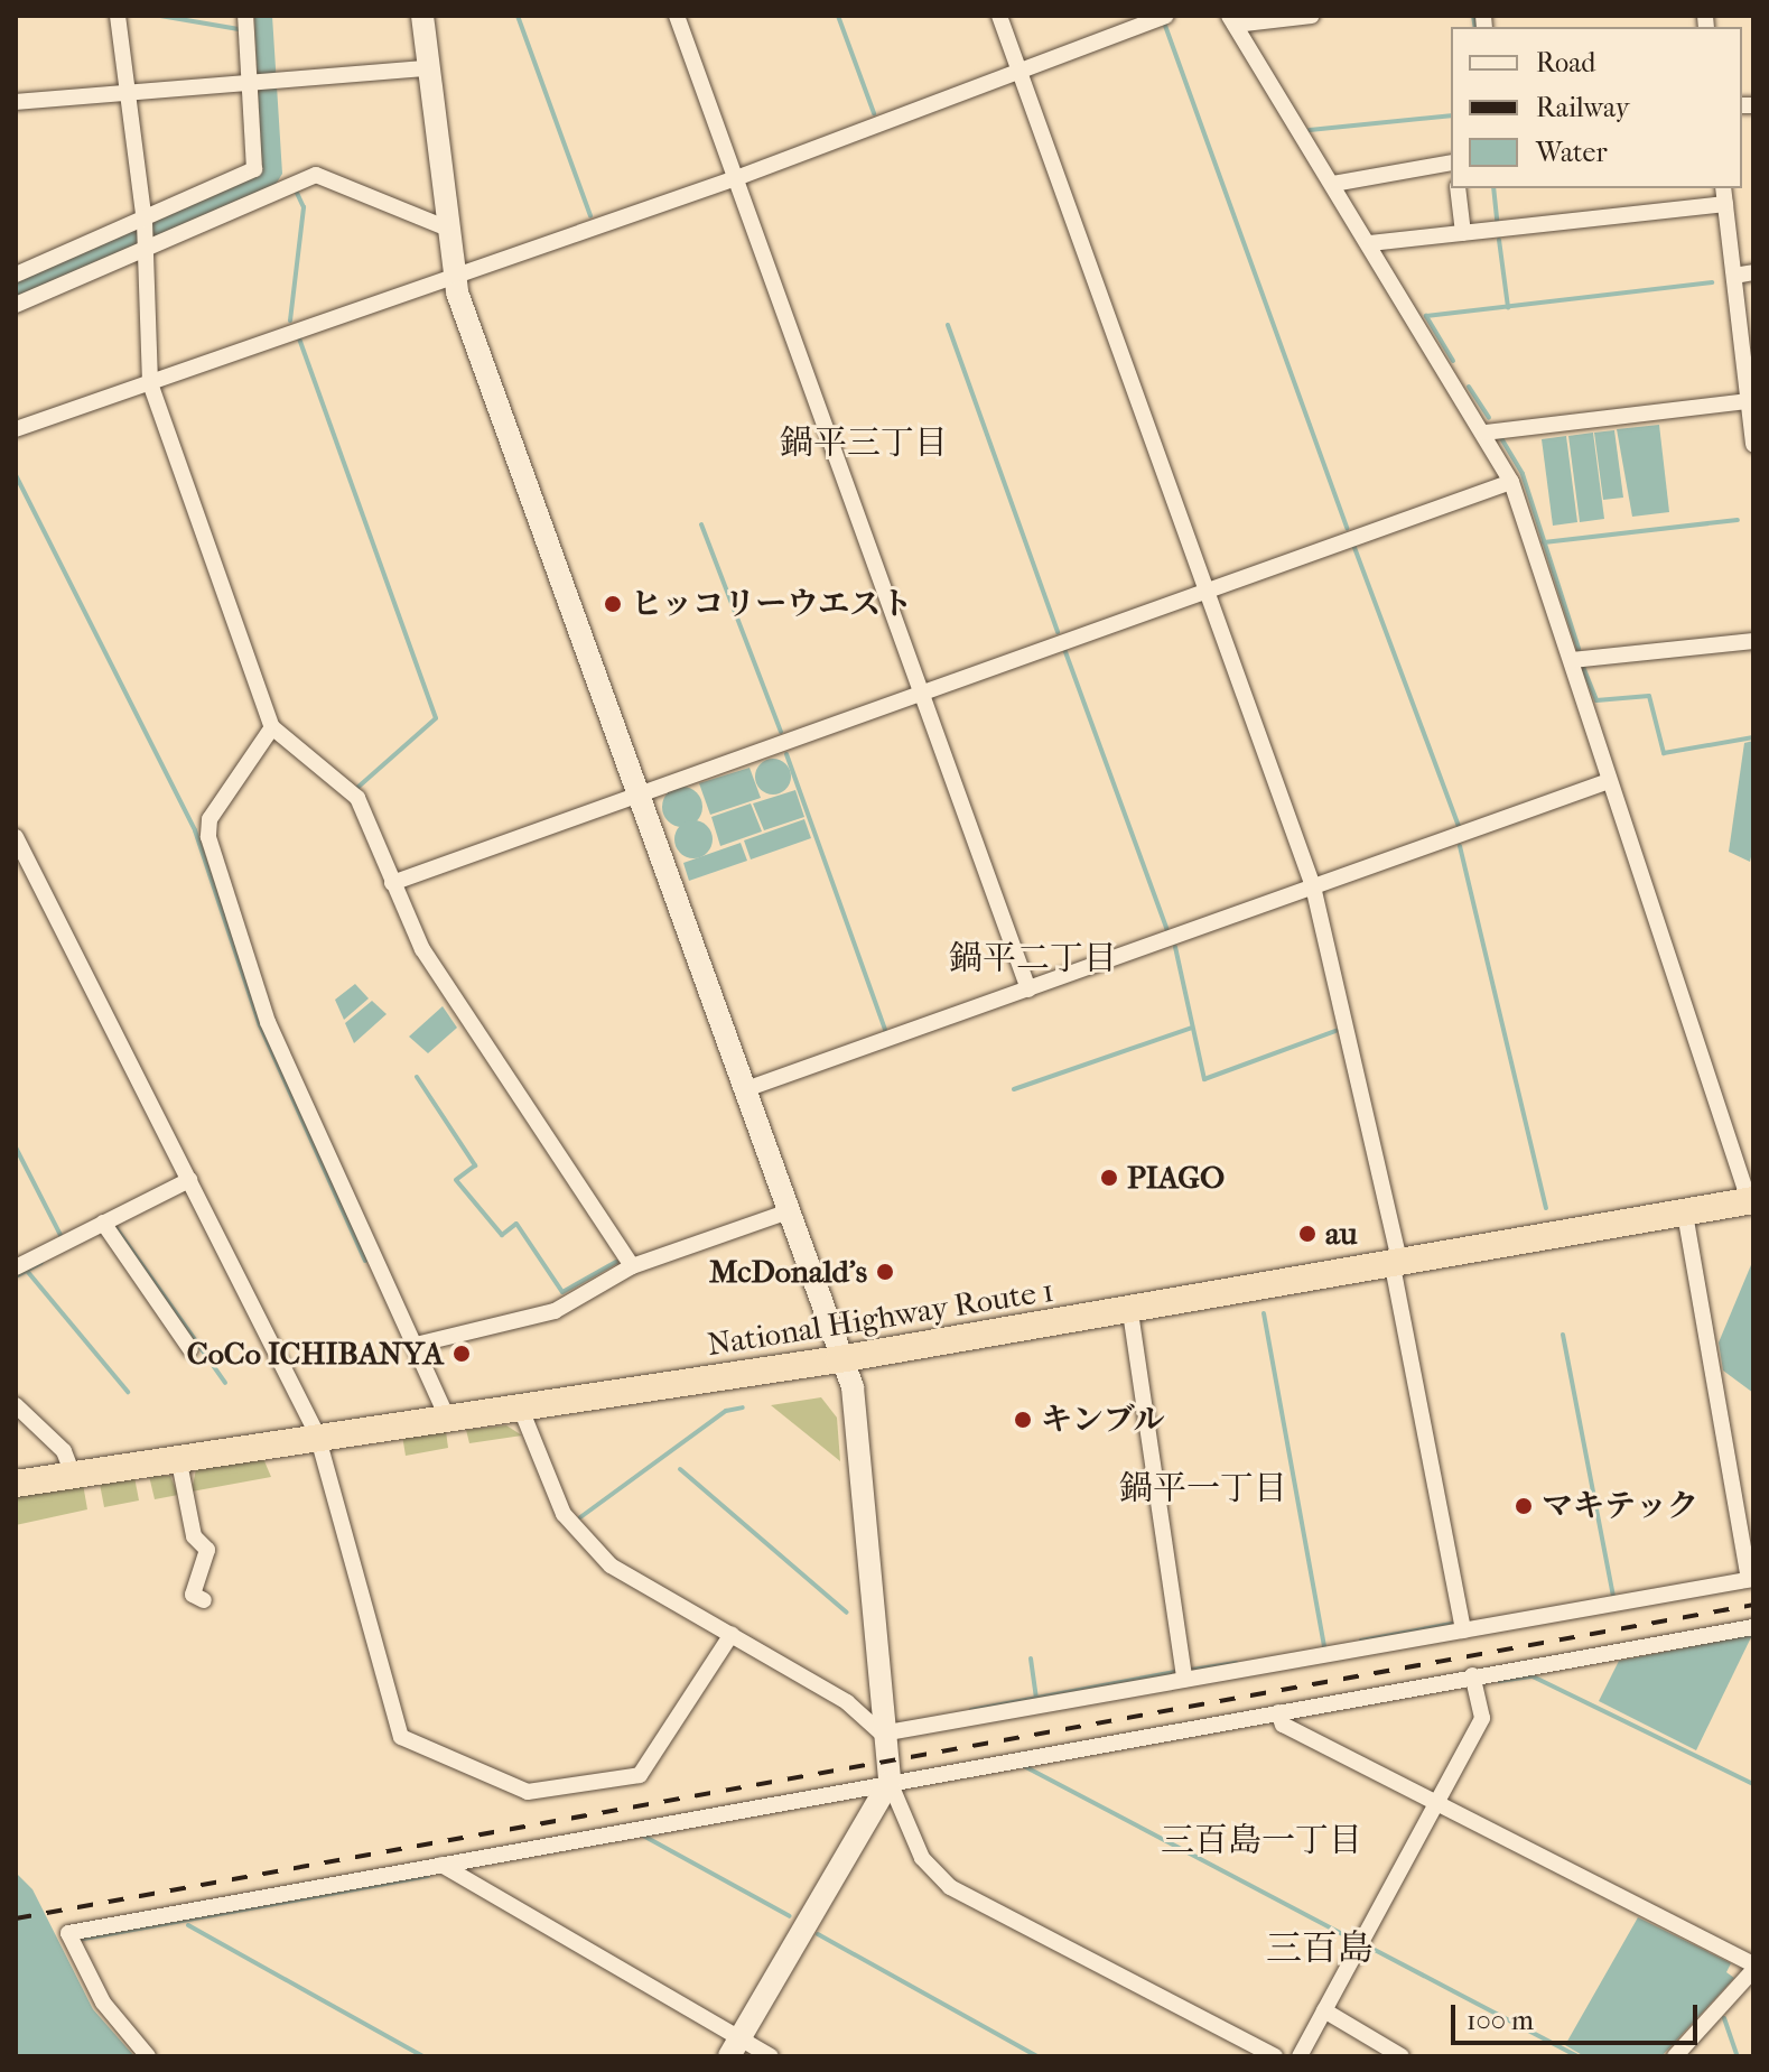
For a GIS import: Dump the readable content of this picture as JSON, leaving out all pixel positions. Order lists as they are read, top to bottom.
{
  "streets": {
    "highway": ["National Highway Route 1"]
  },
  "districts": [
    "鍋平三丁目",
    "鍋平二丁目",
    "鍋平一丁目",
    "三百島一丁目",
    "三百島"
  ],
  "places": [
    "ヒッコリーウエスト",
    "PIAGO",
    "au",
    "McDonald's",
    "CoCo ICHIBANYA",
    "キンブル",
    "マキテック"
  ],
  "legend": ["Road", "Railway", "Water"],
  "scale_bar": "100 m"
}
